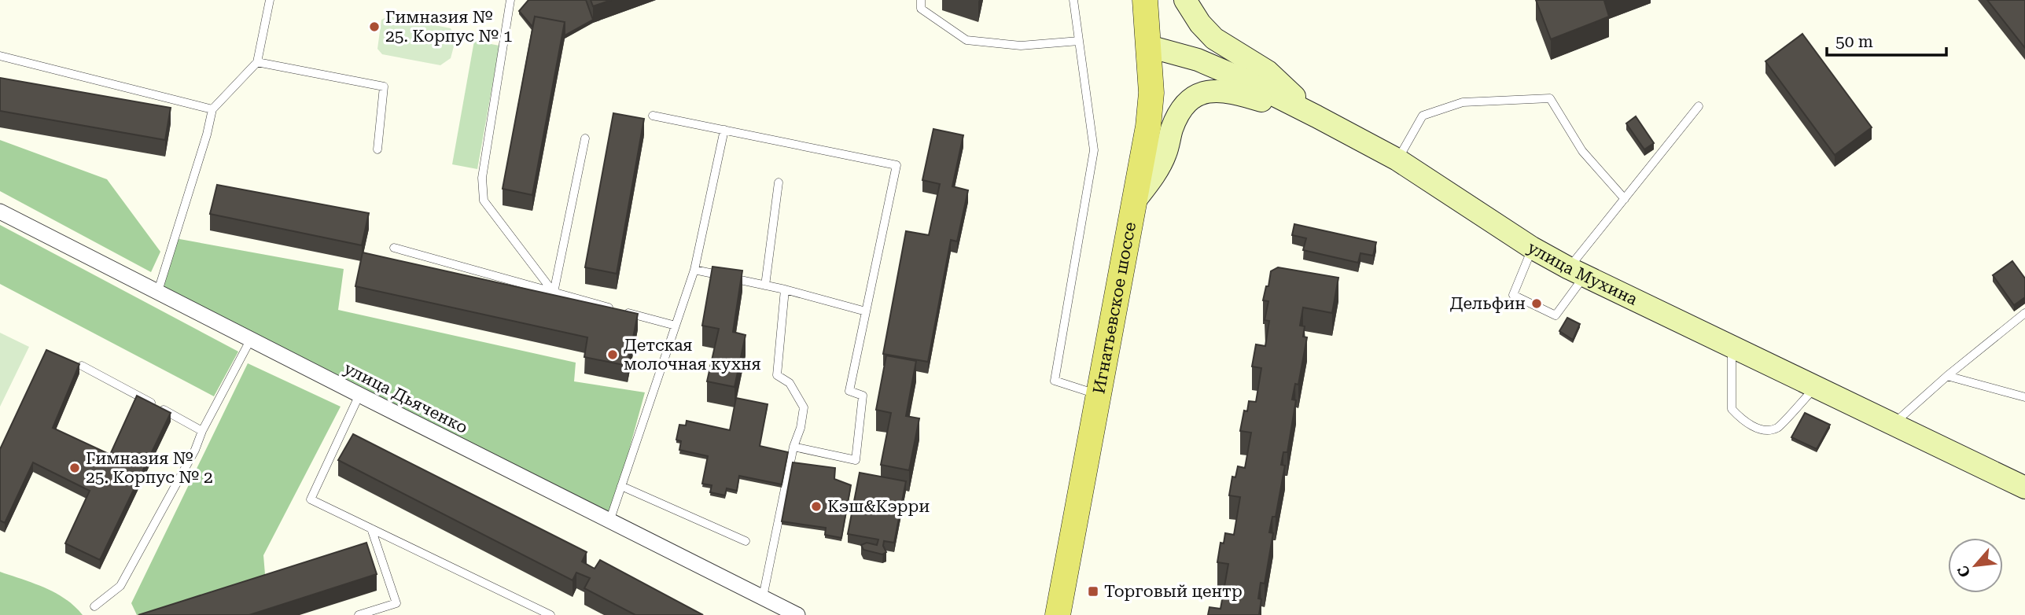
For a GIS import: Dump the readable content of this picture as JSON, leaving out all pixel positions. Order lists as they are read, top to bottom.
{
  "streets": {
    "main road": ["улица Мухина", "Игнатьевское шоссе"],
    "street": ["улица Дьяченко"]
  },
  "crossings": [
    ["улица Мухина", "Игнатьевское шоссе"]
  ],
  "places": {
    "other": [
      "Гимназия № 25. Корпус № 1",
      "Дельфин",
      "Детская молочная кухня",
      "Гимназия № 25. Корпус № 2",
      "Кэш&Кэрри"
    ],
    "transit": ["Торговый центр"]
  },
  "scale_bar": "50 m",
  "north": "bottom left"
}
